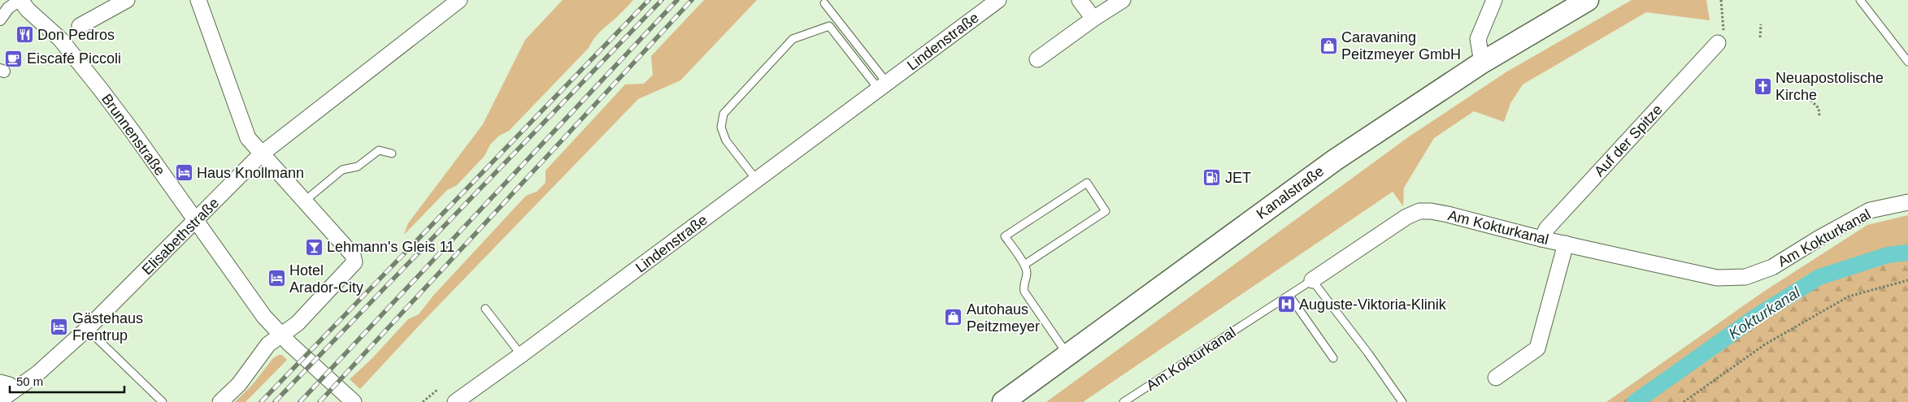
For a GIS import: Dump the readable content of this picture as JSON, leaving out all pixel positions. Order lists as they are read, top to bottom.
{
  "streets": {
    "main road": ["Kanalstraße"],
    "street": [
      "Lindenstraße",
      "Brunnenstraße",
      "Auf der Spitze",
      "Am Kokturkanal",
      "Elisabethstraße"
    ]
  },
  "crossings": [
    ["Brunnenstraße", "Elisabethstraße"],
    ["Auf der Spitze", "Am Kokturkanal"]
  ],
  "water": ["Kokturkanal"],
  "places": {
    "restaurant": ["Don Pedros"],
    "shop": ["Caravaning Peitzmeyer GmbH", "Autohaus Peitzmeyer"],
    "cafe": ["Eiscafé Piccoli"],
    "church": ["Neuapostolische Kirche"],
    "hotel": ["Haus Knollmann", "Hotel Arador-City", "Gästehaus Frentrup"],
    "fuel station": ["JET"],
    "bar": ["Lehmann's Gleis 11"],
    "hospital": ["Auguste-Viktoria-Klinik"]
  },
  "scale_bar": "50 m"
}
